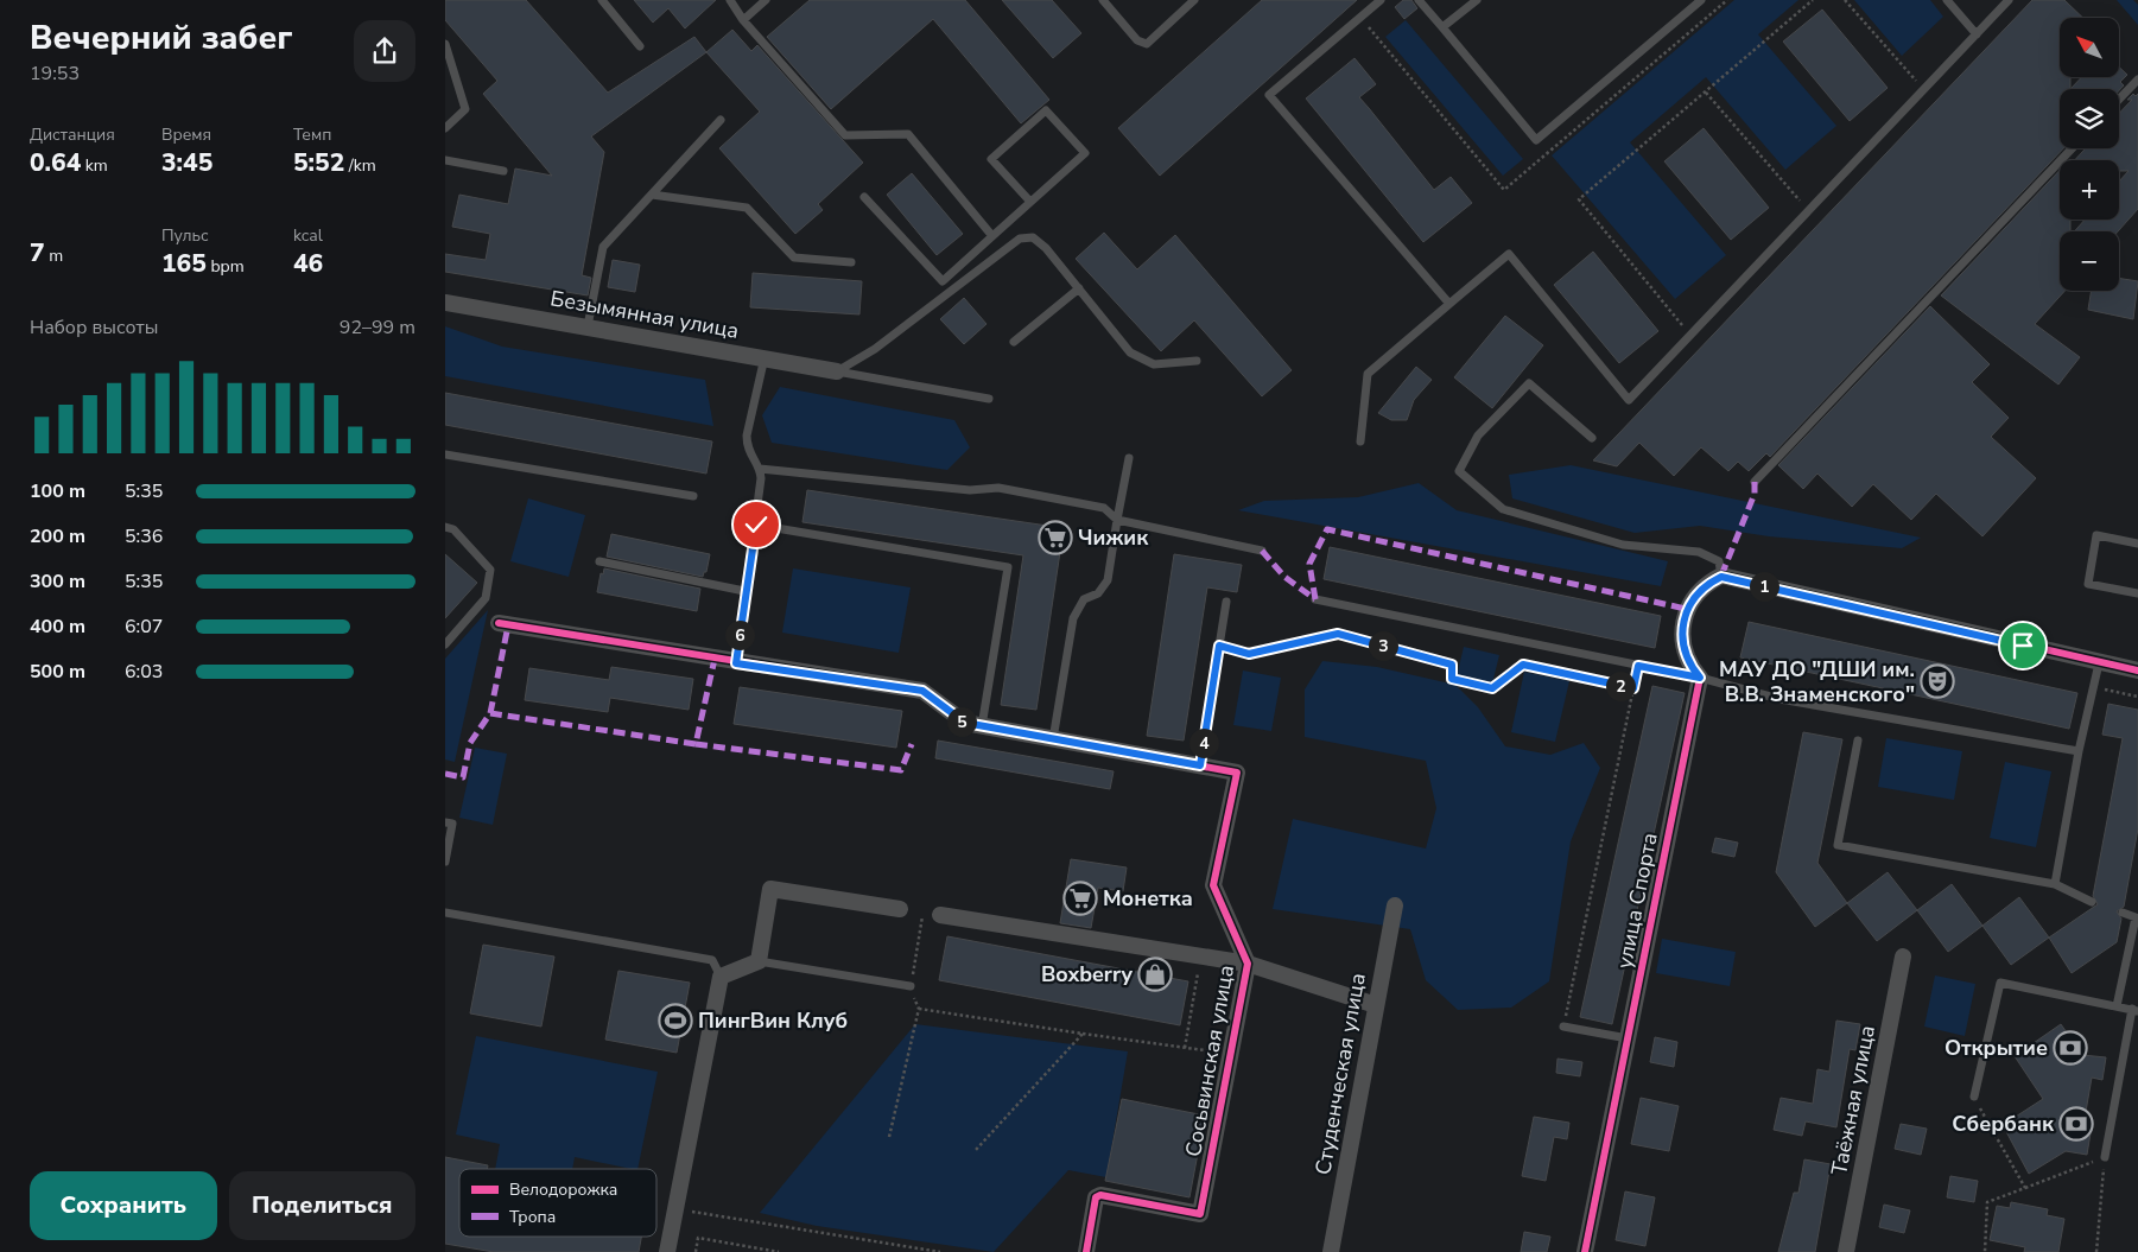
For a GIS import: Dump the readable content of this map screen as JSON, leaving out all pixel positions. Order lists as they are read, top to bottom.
{
  "streets": {
    "street": [
      "Безымянная улица",
      "улица Спорта",
      "Сосьвинская улица",
      "Студенческая улица",
      "Таёжная улица"
    ]
  },
  "places": {
    "supermarket": ["Чижик", "Монетка"],
    "theatre": ["МАУ ДО \"ДШИ им. В.В. Знаменского\""],
    "shop": ["Boxberry"],
    "sports": ["ПингВин Клуб"],
    "bank": ["Открытие", "Сбербанк"]
  },
  "legend": ["Велодорожка", "Тропа"],
  "north": "top left",
  "page": {
    "heading": ["Вечерний забег", "19:53"],
    "map_buttons": ["+", "−"],
    "stats": [
      ["Дистанция", "0.64 km"],
      ["Время", "3:45"],
      ["Темп", "5:52 /km"],
      ["7 m"],
      ["Пульс", "165 bpm"],
      ["kcal", "46"]
    ],
    "chart": ["Набор высоты", "92–99 m"],
    "list": [
      {
        "name": "100 m",
        "note": "5:35"
      },
      {
        "name": "200 m",
        "note": "5:36"
      },
      {
        "name": "300 m",
        "note": "5:35"
      },
      {
        "name": "400 m",
        "note": "6:07"
      },
      {
        "name": "500 m",
        "note": "6:03"
      }
    ],
    "pins": [
      "1",
      "6",
      "3",
      "2",
      "5",
      "4"
    ],
    "buttons": ["Сохранить", "Поделиться"]
  }
}
